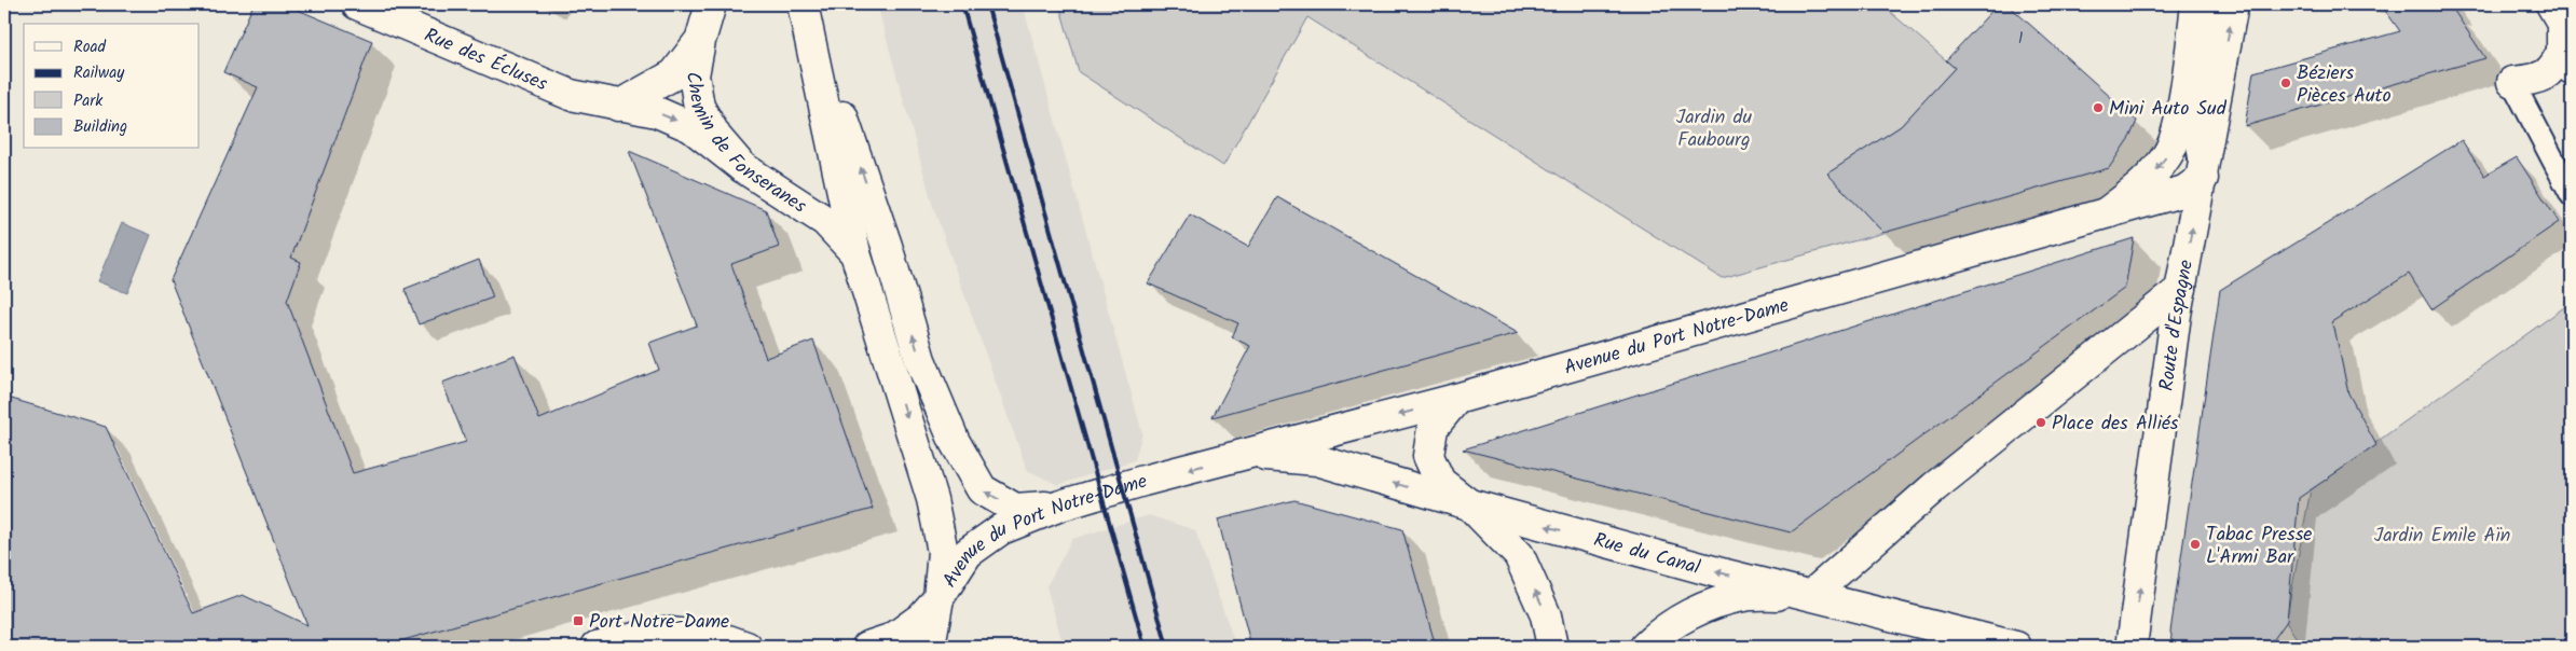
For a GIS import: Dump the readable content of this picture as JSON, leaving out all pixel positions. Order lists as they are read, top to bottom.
{
  "streets": {
    "main road": [
      "Rue des Écluses",
      "Chemin de Fonseranes",
      "Route d'Espagne",
      "Avenue du Port Notre-Dame",
      "Rue du Canal"
    ]
  },
  "crossings": [
    ["Rue des Écluses", "Chemin de Fonseranes"],
    ["Route d'Espagne", "Avenue du Port Notre-Dame"],
    ["Avenue du Port Notre-Dame", "Rue du Canal"]
  ],
  "one_way": ["Route d'Espagne", "Avenue du Port Notre-Dame", "Rue du Canal"],
  "parks": ["Jardin du Faubourg", "Jardin Emile Aïn"],
  "places": {
    "other": [
      "Béziers Pièces Auto",
      "Mini Auto Sud",
      "Place des Alliés",
      "Tabac Presse L'Armi Bar"
    ],
    "transit": ["Port Notre-Dame"]
  },
  "house_numbers": ["1"],
  "legend": [
    "Road",
    "Railway",
    "Park",
    "Building"
  ]
}
